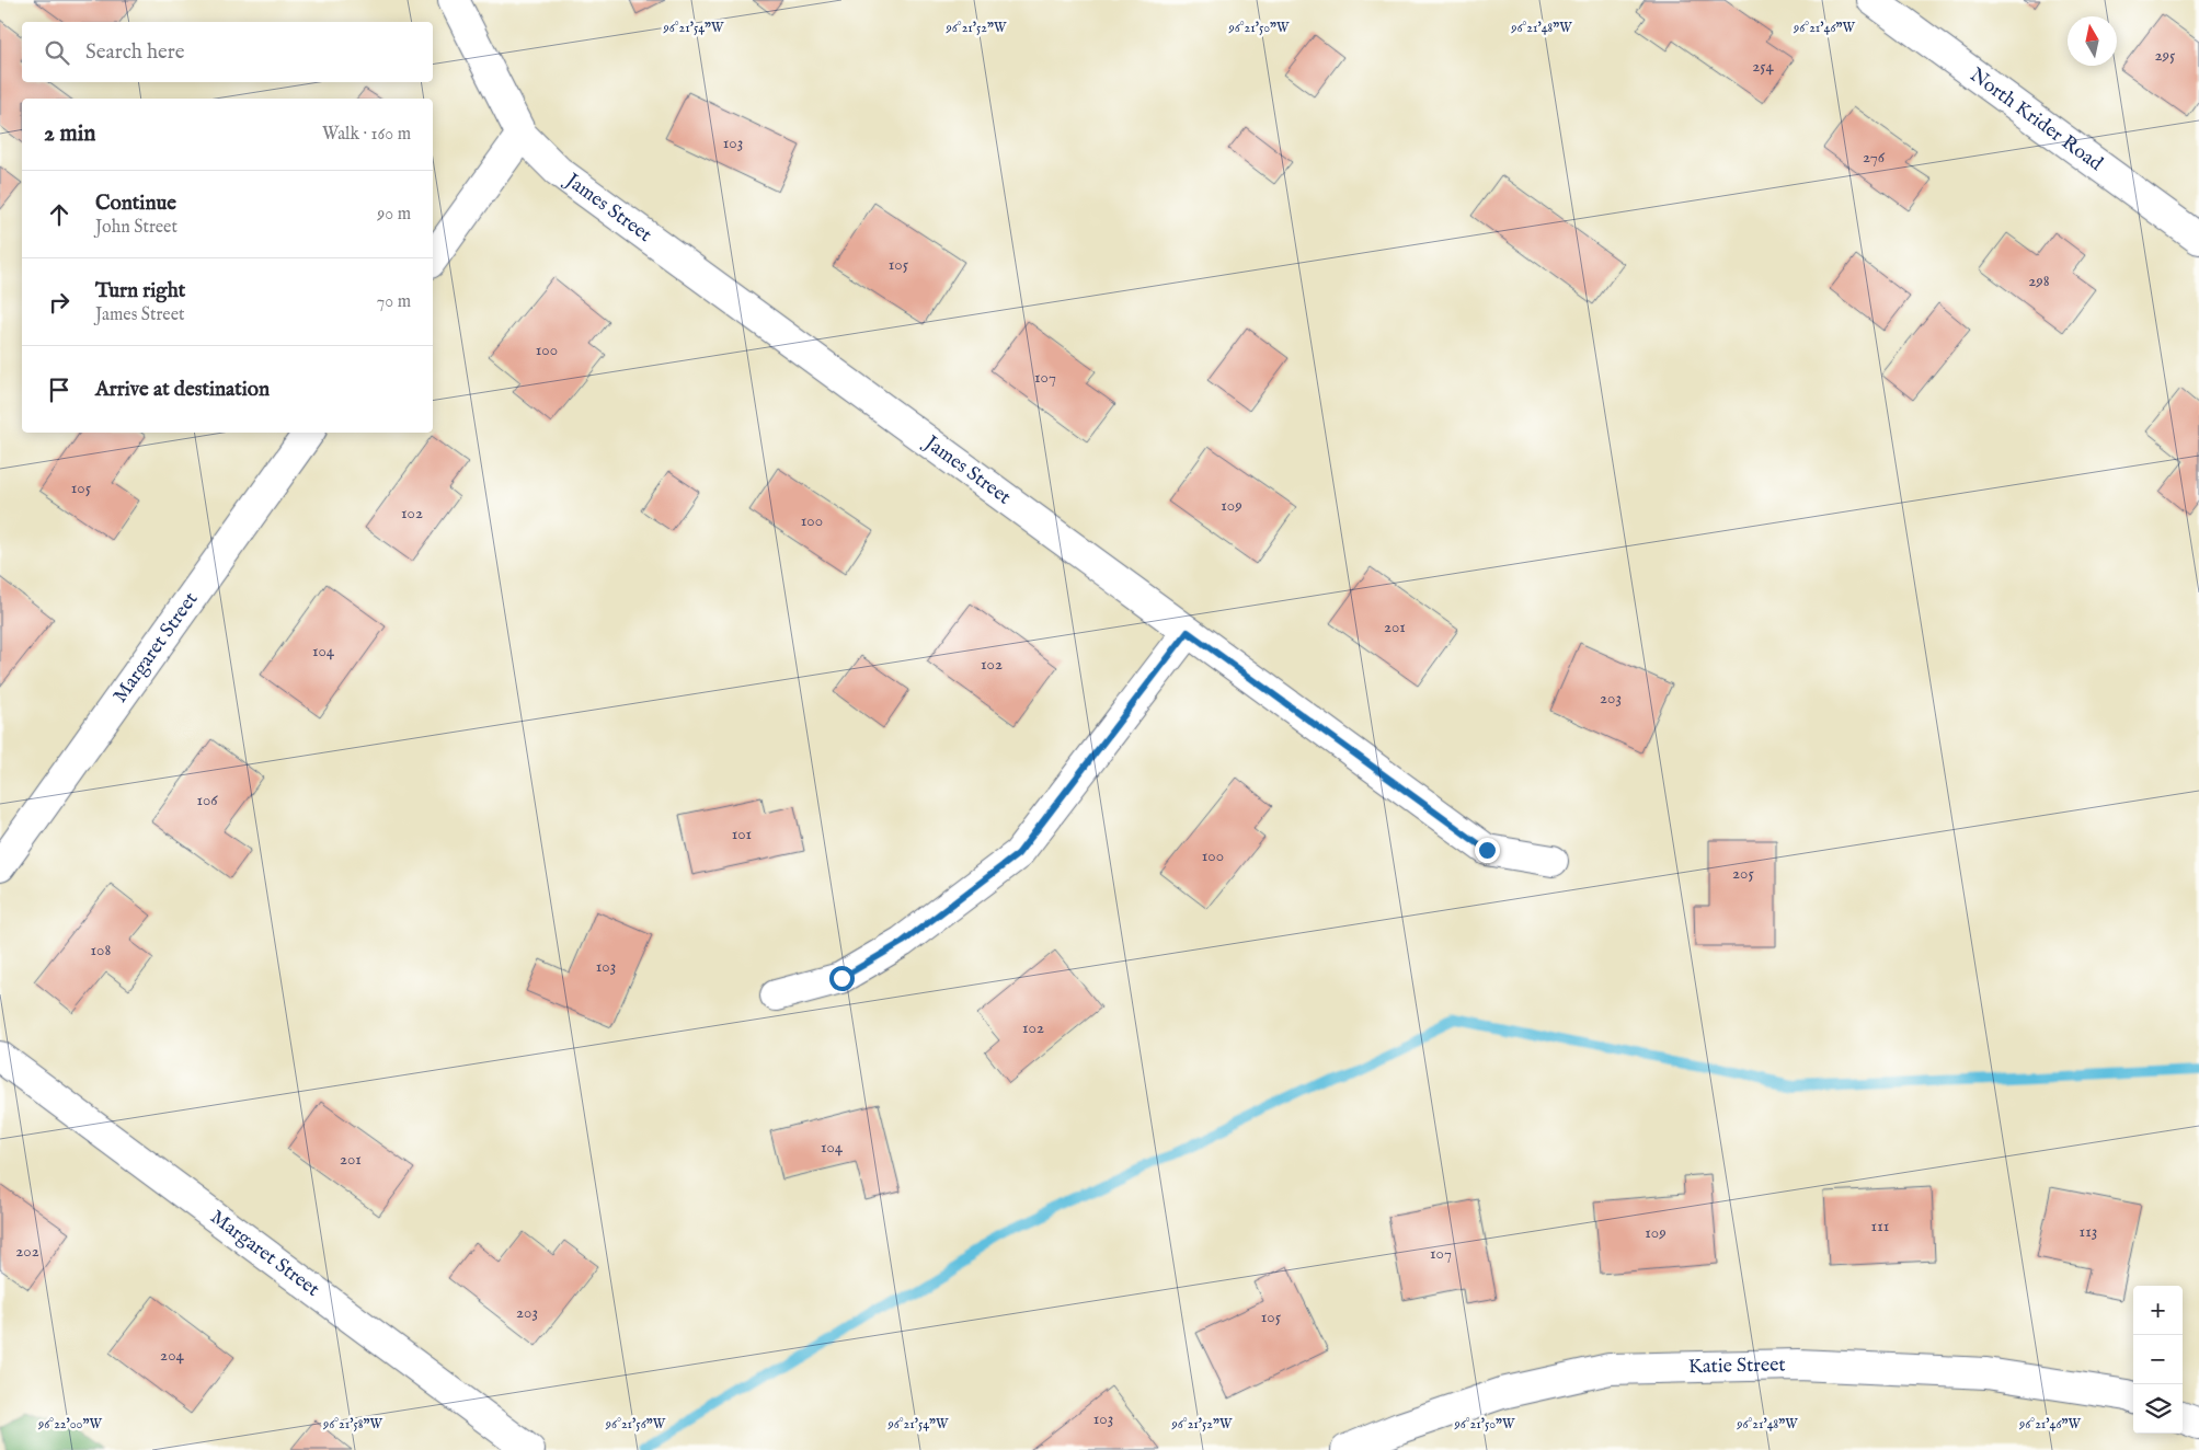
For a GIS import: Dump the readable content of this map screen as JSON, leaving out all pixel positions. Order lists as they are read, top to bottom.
{
  "streets": {
    "street": [
      "North Krider Road",
      "James Street",
      "Margaret Street",
      "Katie Street"
    ]
  },
  "house_numbers": [
    "295",
    "254",
    "103",
    "276",
    "105",
    "298",
    "100",
    "107",
    "105",
    "109",
    "102",
    "100",
    "201",
    "104",
    "102",
    "203",
    "106",
    "101",
    "100",
    "205",
    "108",
    "103",
    "102",
    "104",
    "201",
    "111",
    "113",
    "109",
    "202",
    "107",
    "203",
    "105",
    "204",
    "103"
  ],
  "north": "top",
  "page": {
    "search": "Search here",
    "heading": ["2 min", "Walk · 160 m"],
    "list": [
      ["Continue", "John Street", "90 m"],
      ["Turn right", "James Street", "70 m"],
      "Arrive at destination"
    ],
    "map_buttons": ["+", "−"]
  },
  "coordinates": [
    "96°21'54\"W",
    "96°21'52\"W",
    "96°21'50\"W",
    "96°21'48\"W",
    "96°21'46\"W",
    "96°22'00\"W",
    "96°21'58\"W",
    "96°21'56\"W"
  ]
}
